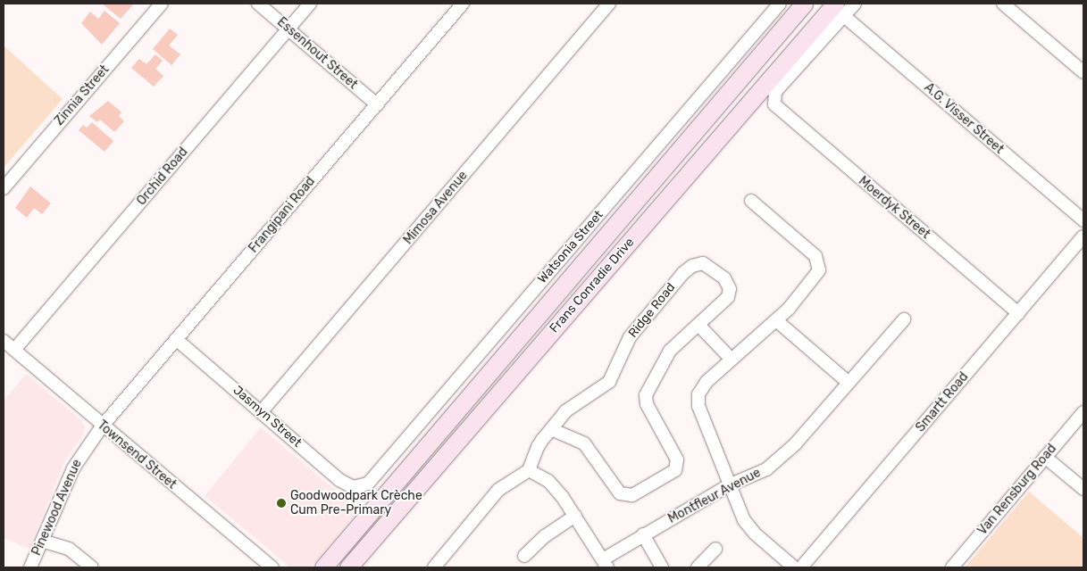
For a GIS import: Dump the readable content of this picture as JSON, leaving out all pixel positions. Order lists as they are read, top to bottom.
{
  "streets": {
    "main road": ["Frans Conradie Drive"],
    "street": [
      "Essenhout Street",
      "Zinnia Street",
      "A.G. Visser Street",
      "Orchid Road",
      "Mimosa Avenue",
      "Moerdyk Street",
      "Frangipani Road",
      "Watsonia Street",
      "Ridge Road",
      "Smartt Road",
      "Jasmyn Street",
      "Townsend Street",
      "Van Rensburg Road",
      "Montfleur Avenue",
      "Pinewood Avenue"
    ]
  },
  "crossings": [
    ["Essenhout Street", "Orchid Road"],
    ["Essenhout Street", "Frangipani Road"],
    ["A.G. Visser Street", "Moerdyk Street"],
    ["A.G. Visser Street", "Frans Conradie Drive"],
    ["Orchid Road", "Townsend Street"],
    ["Mimosa Avenue", "Jasmyn Street"],
    ["Moerdyk Street", "Frans Conradie Drive"],
    ["Moerdyk Street", "Smartt Road"],
    ["Frangipani Road", "Jasmyn Street"],
    ["Frangipani Road", "Townsend Street"],
    ["Frangipani Road", "Pinewood Avenue"],
    ["Watsonia Street", "Jasmyn Street"],
    ["Townsend Street", "Pinewood Avenue"]
  ],
  "places": ["Goodwoodpark Crèche Cum Pre-Primary"]
}
